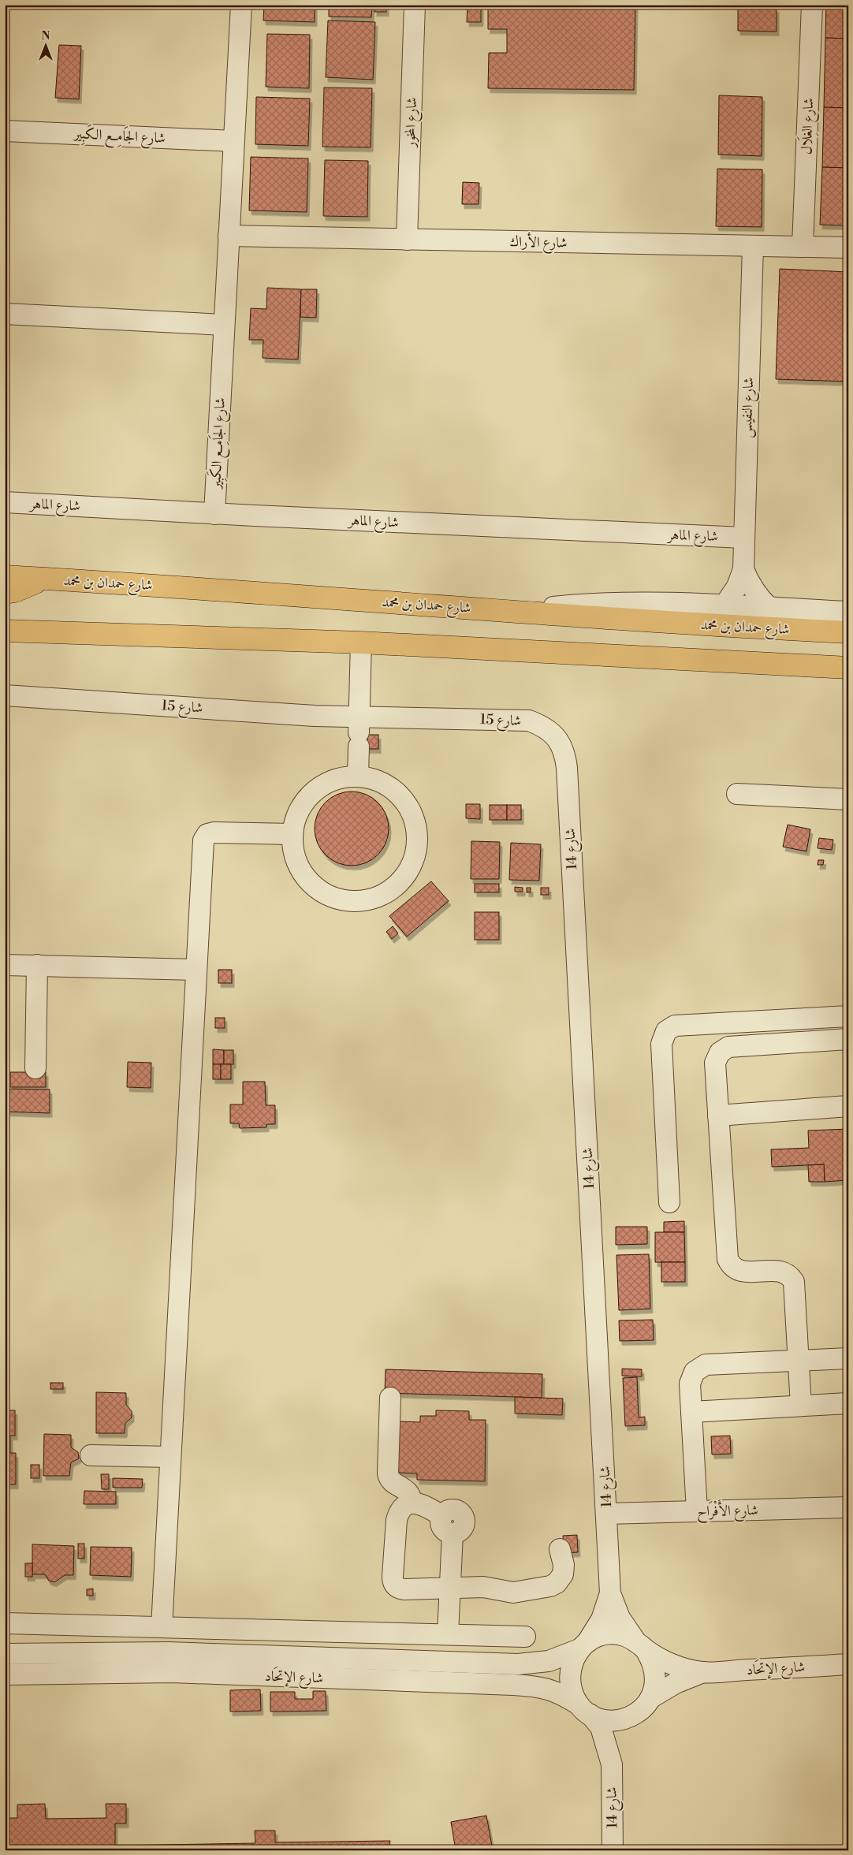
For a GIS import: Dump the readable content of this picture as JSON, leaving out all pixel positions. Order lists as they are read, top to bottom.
{
  "streets": {
    "main road": ["شارع حمدان بن محمد"],
    "street": [
      "شارع المخور",
      "شارع الغِلَال",
      "شارع الجَامِع الكَبِير",
      "شارع الأراك",
      "شارع النفيس",
      "شارع الماهر",
      "شارع 15",
      "شارع 14",
      "شارع الأَفْرَاح",
      "شارع الإتحَاد"
    ]
  },
  "crossings": [
    ["شارع المخور", "شارع الأراك"],
    ["شارع الغِلَال", "شارع الأراك"],
    ["شارع الجَامِع الكَبِير", "شارع الأراك"],
    ["شارع الجَامِع الكَبِير", "شارع الماهر"],
    ["شارع الأراك", "شارع النفيس"],
    ["شارع النفيس", "شارع الماهر"],
    ["شارع 15", "شارع 14"],
    ["شارع 14", "شارع الأَفْرَاح"],
    ["شارع 14", "شارع الإتحَاد"]
  ],
  "north": "top"
}
